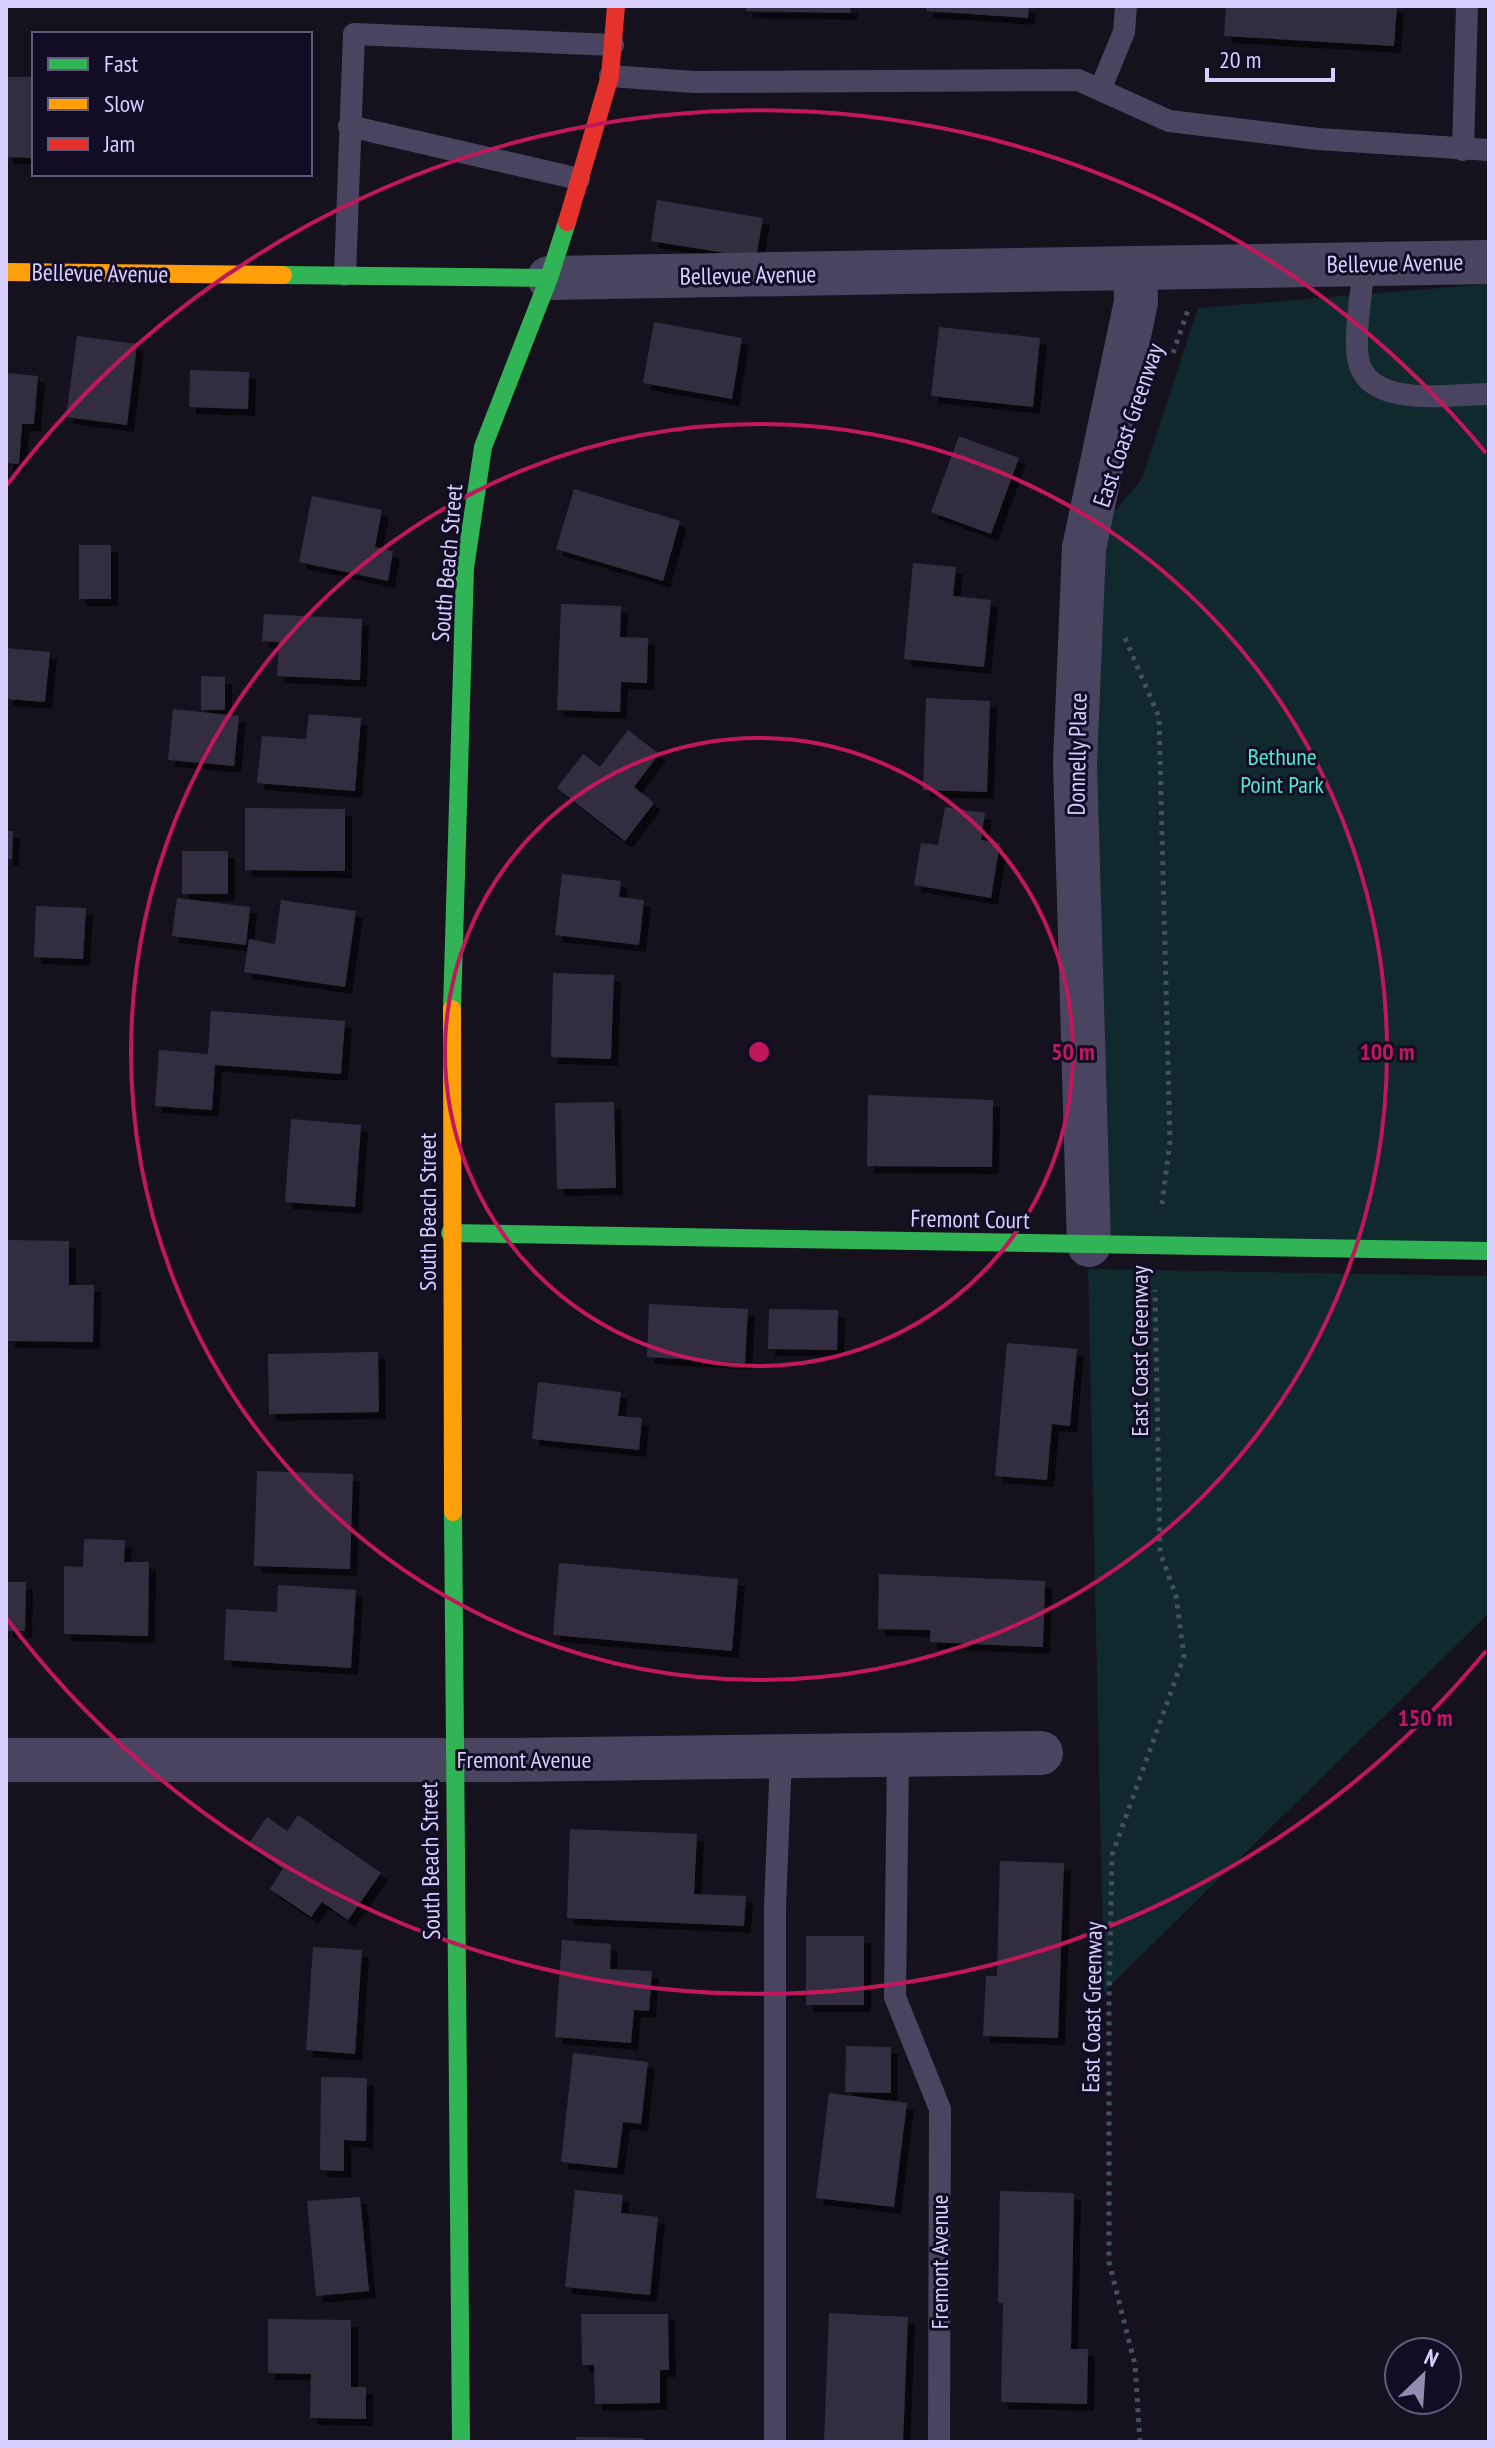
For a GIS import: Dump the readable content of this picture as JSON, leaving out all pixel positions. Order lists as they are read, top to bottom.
{
  "streets": {
    "street": [
      "Bellevue Avenue",
      "South Beach Street",
      "Donnelly Place",
      "Fremont Court",
      "Fremont Avenue"
    ],
    "path": ["East Coast Greenway"]
  },
  "crossings": [
    ["Bellevue Avenue", "East Coast Greenway"],
    ["Bellevue Avenue", "South Beach Street"],
    ["Bellevue Avenue", "Donnelly Place"],
    ["East Coast Greenway", "Fremont Court"],
    ["South Beach Street", "Fremont Court"],
    ["South Beach Street", "Fremont Avenue"],
    ["Donnelly Place", "Fremont Court"]
  ],
  "parks": ["Bethune Point Park"],
  "legend": ["Fast", "Slow", "Jam"],
  "scale_bar": "20 m",
  "north": "top right",
  "rings": ["50 m", "100 m", "150 m"]
}
